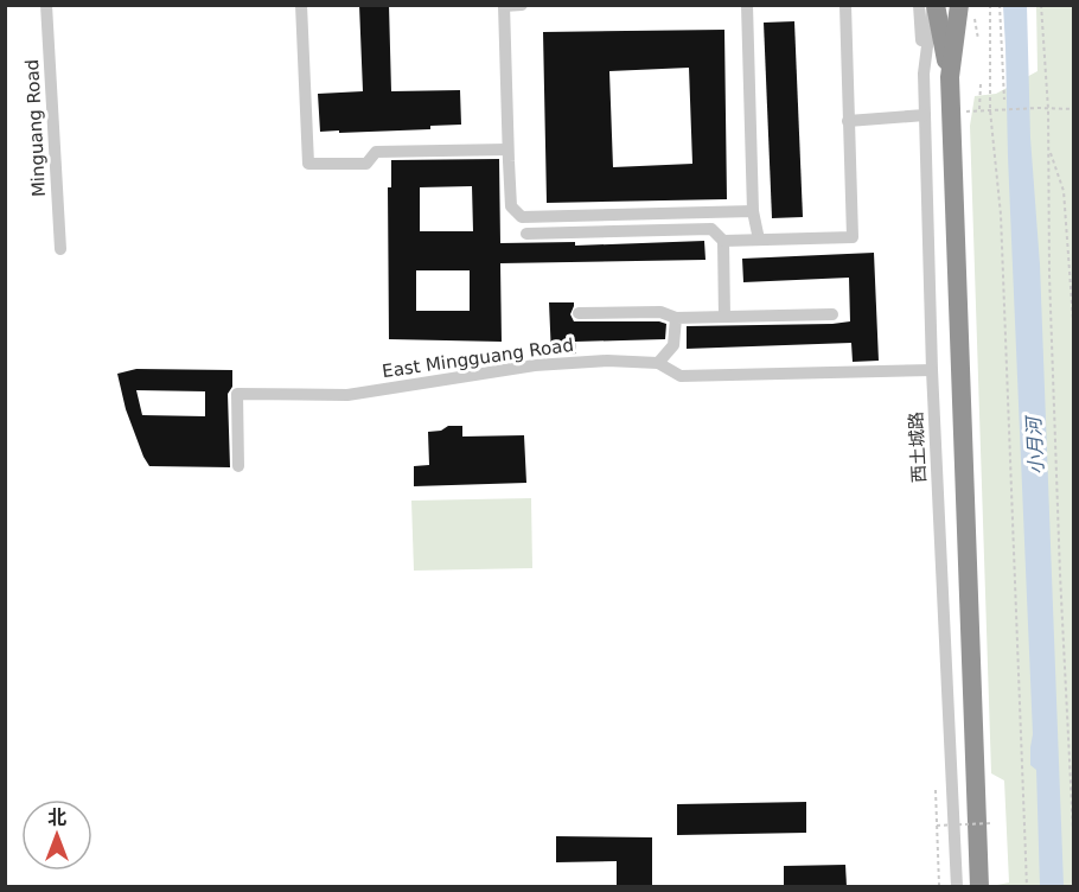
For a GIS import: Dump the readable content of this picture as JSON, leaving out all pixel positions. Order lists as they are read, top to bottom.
{
  "streets": {
    "street": ["Minguang Road", "East Mingguang Road", "西土城路"]
  },
  "crossings": [
    ["East Mingguang Road", "西土城路"]
  ],
  "water": ["小月河"],
  "north": "top"
}
